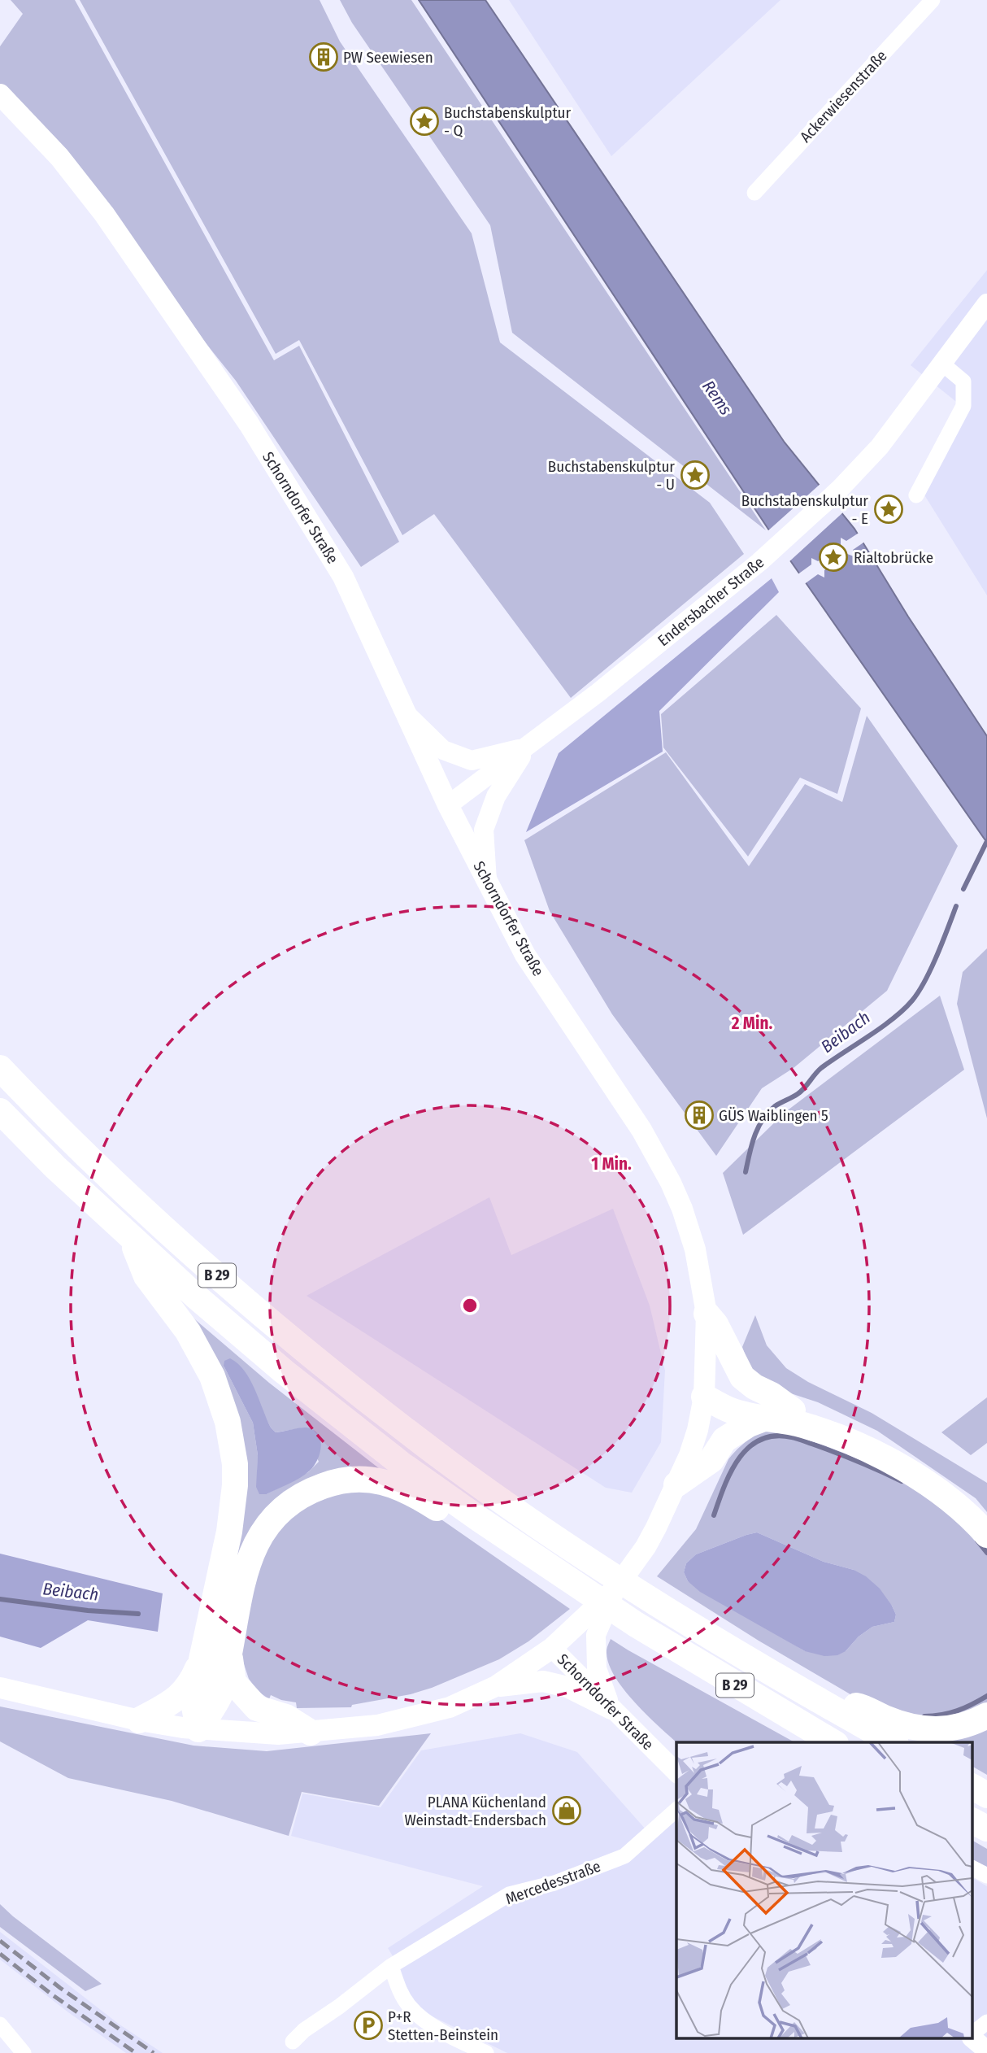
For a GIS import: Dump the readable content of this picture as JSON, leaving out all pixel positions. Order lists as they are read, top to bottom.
{
  "streets": {
    "highway": ["B 29"],
    "main road": ["Schorndorfer Straße"],
    "street": ["Ackerwiesenstraße", "Endersbacher Straße", "Mercedesstraße"]
  },
  "crossings": [
    ["Schorndorfer Straße", "Endersbacher Straße"]
  ],
  "water": ["Rems", "Beibach"],
  "places": {
    "building": ["PW Seewiesen", "GÜS Waiblingen 5"],
    "place": [
      "Buchstabenskulptur - Q",
      "Buchstabenskulptur - U",
      "Buchstabenskulptur - E",
      "Rialtobrücke"
    ],
    "shop": ["PLANA Küchenland Weinstadt-Endersbach"],
    "parking": ["P+R Stetten-Beinstein"]
  },
  "rings": ["2 Min.", "1 Min."]
}
